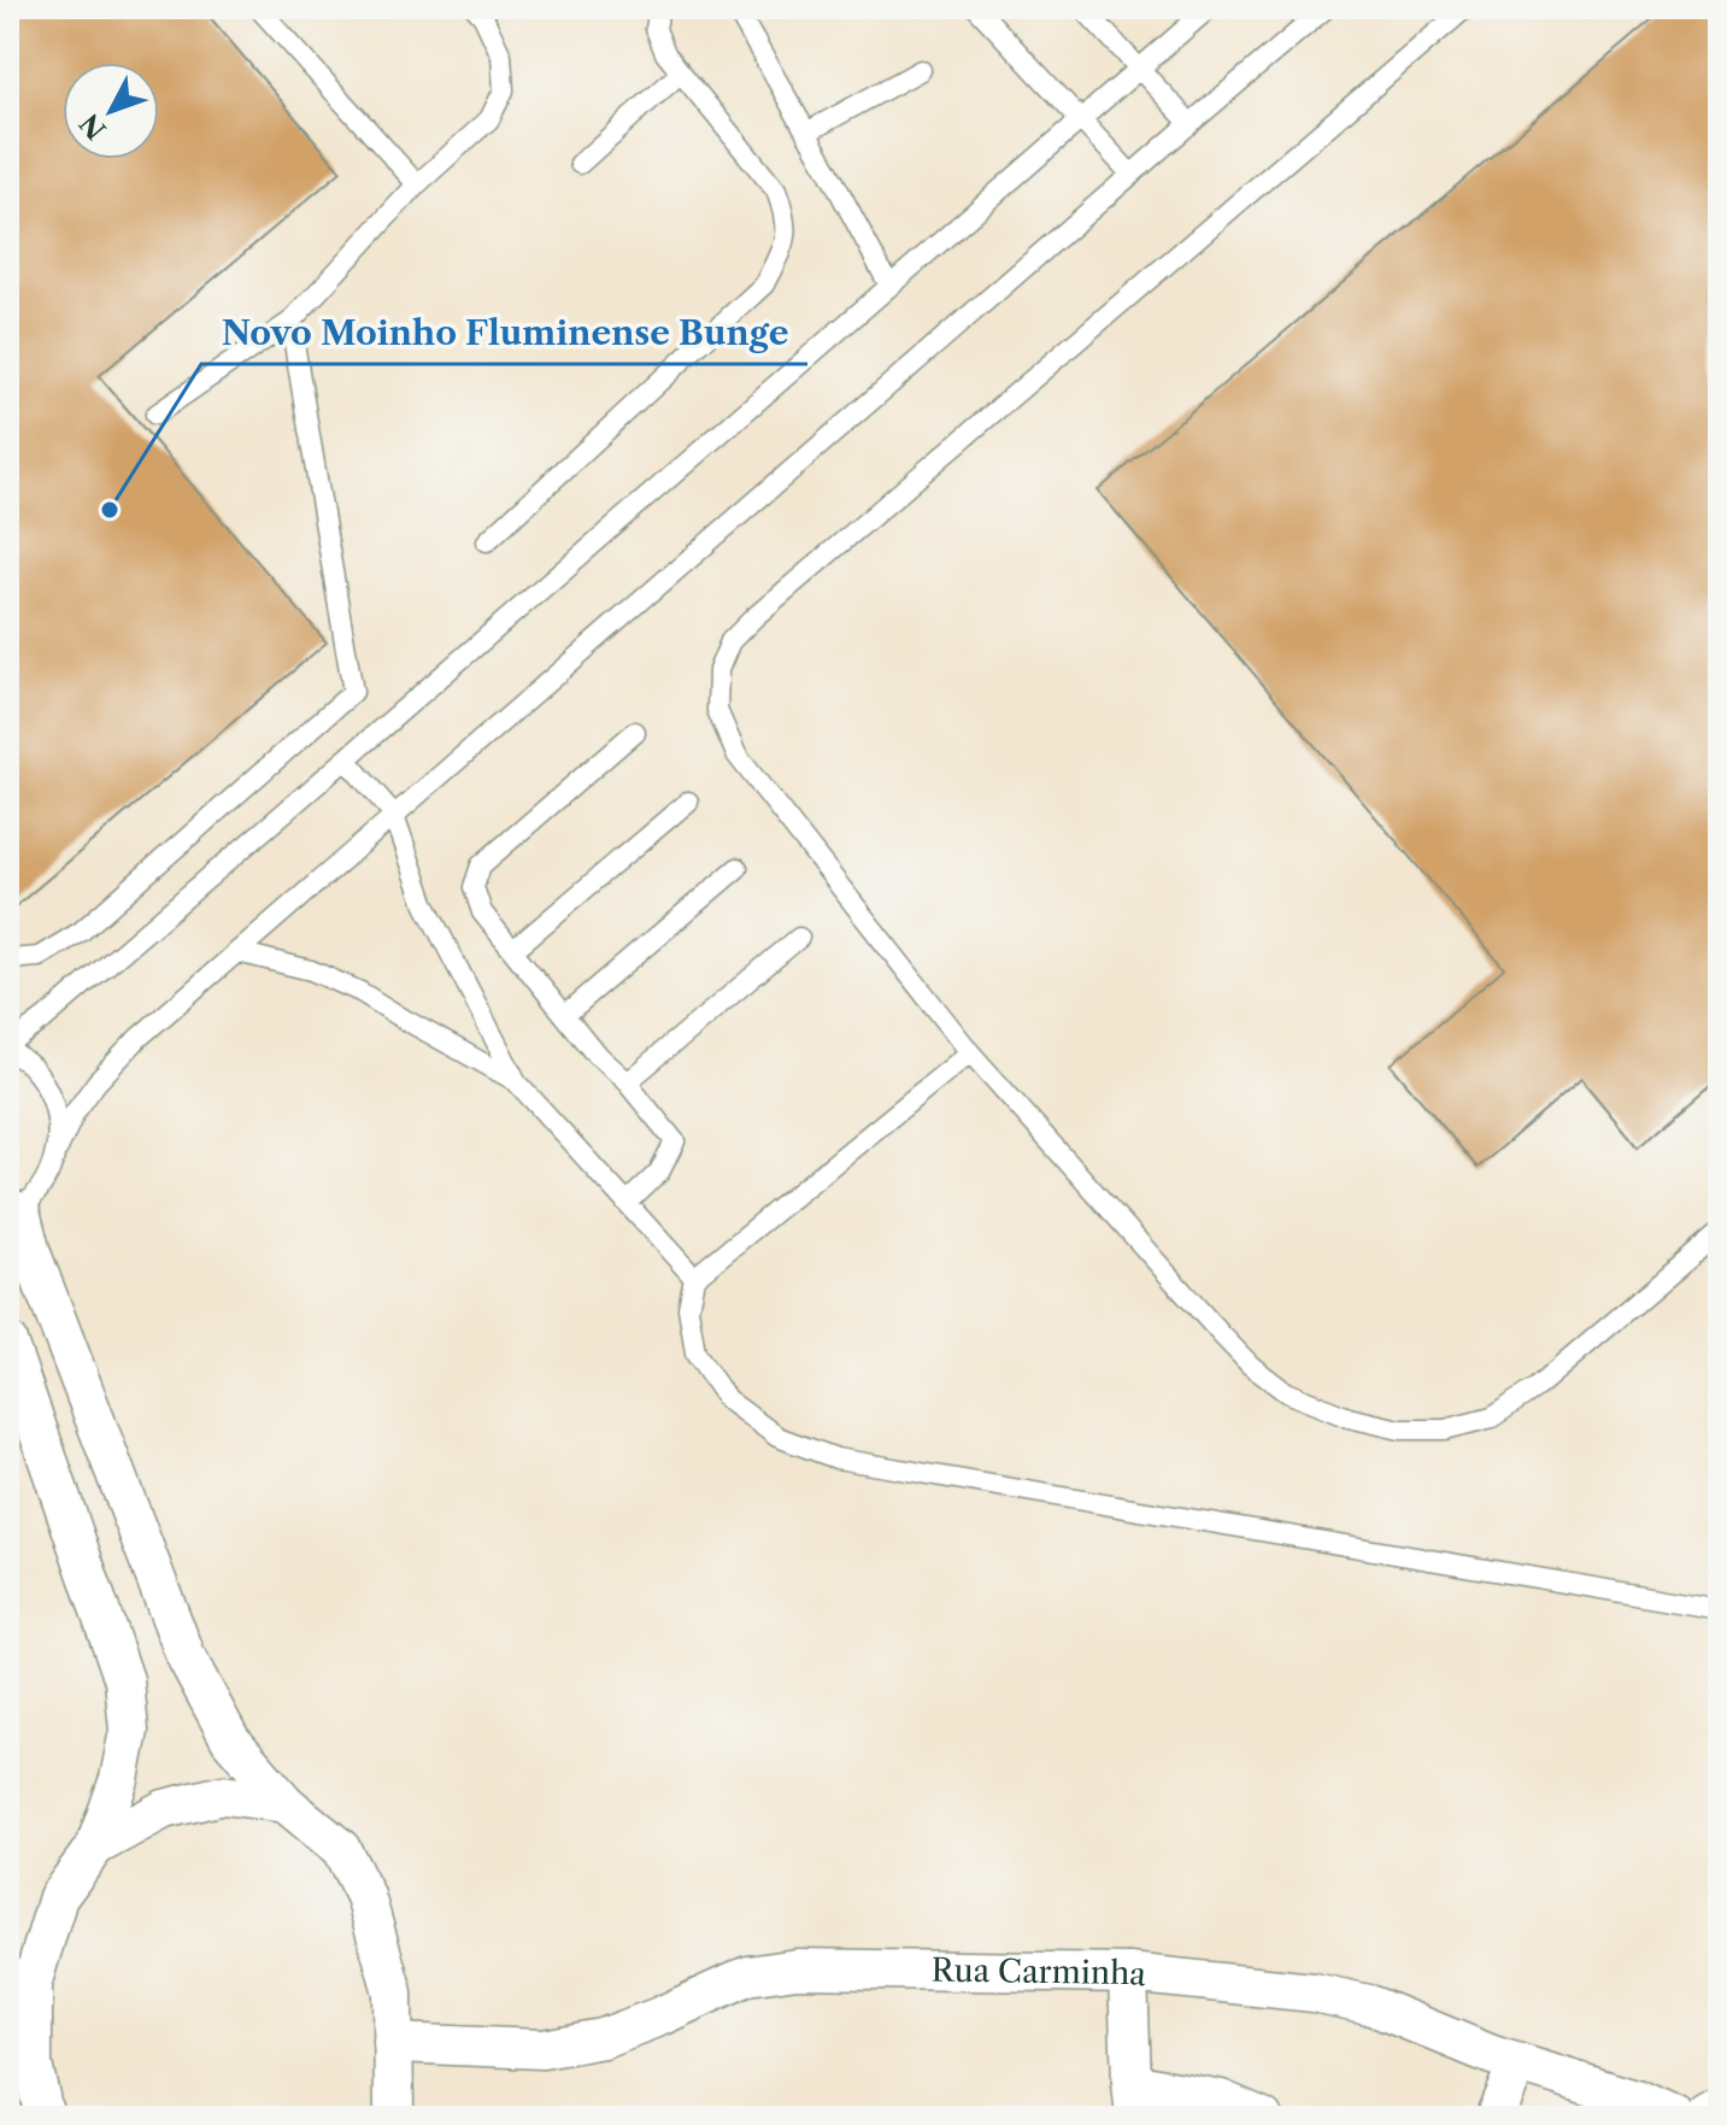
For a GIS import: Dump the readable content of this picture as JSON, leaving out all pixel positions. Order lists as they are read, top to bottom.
{
  "streets": {
    "street": ["Rua Carminha"]
  },
  "places": ["Novo Moinho Fluminense Bunge"],
  "north": "bottom left"
}
